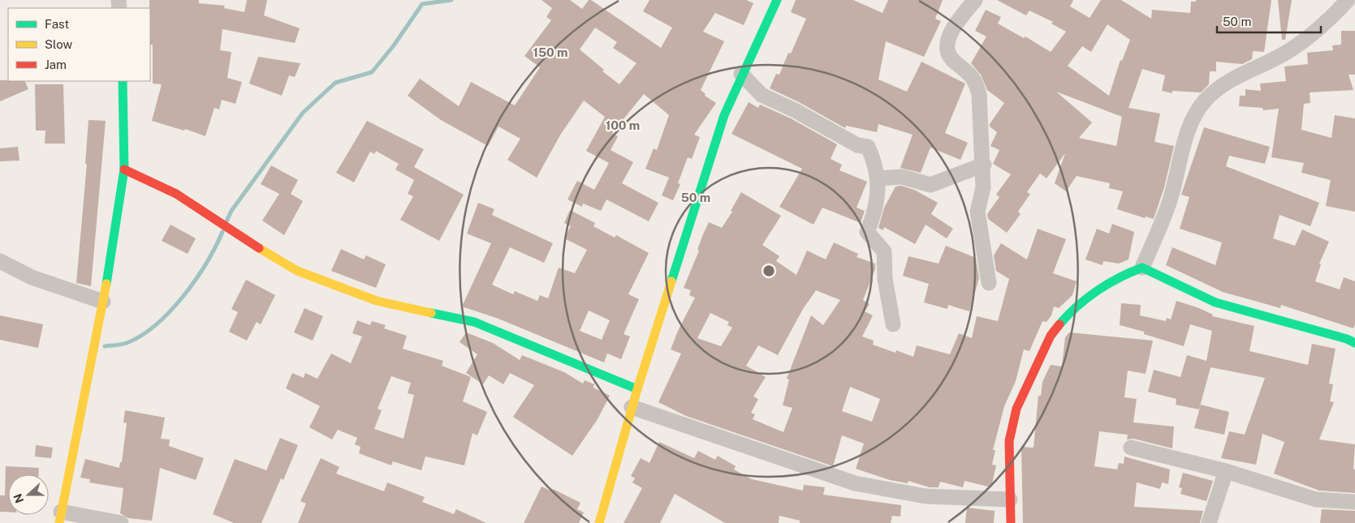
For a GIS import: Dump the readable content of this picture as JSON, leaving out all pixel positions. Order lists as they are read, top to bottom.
{
  "legend": ["Fast", "Slow", "Jam"],
  "scale_bar": "50 m",
  "north": "left",
  "rings": ["150 m", "100 m", "50 m"]
}
